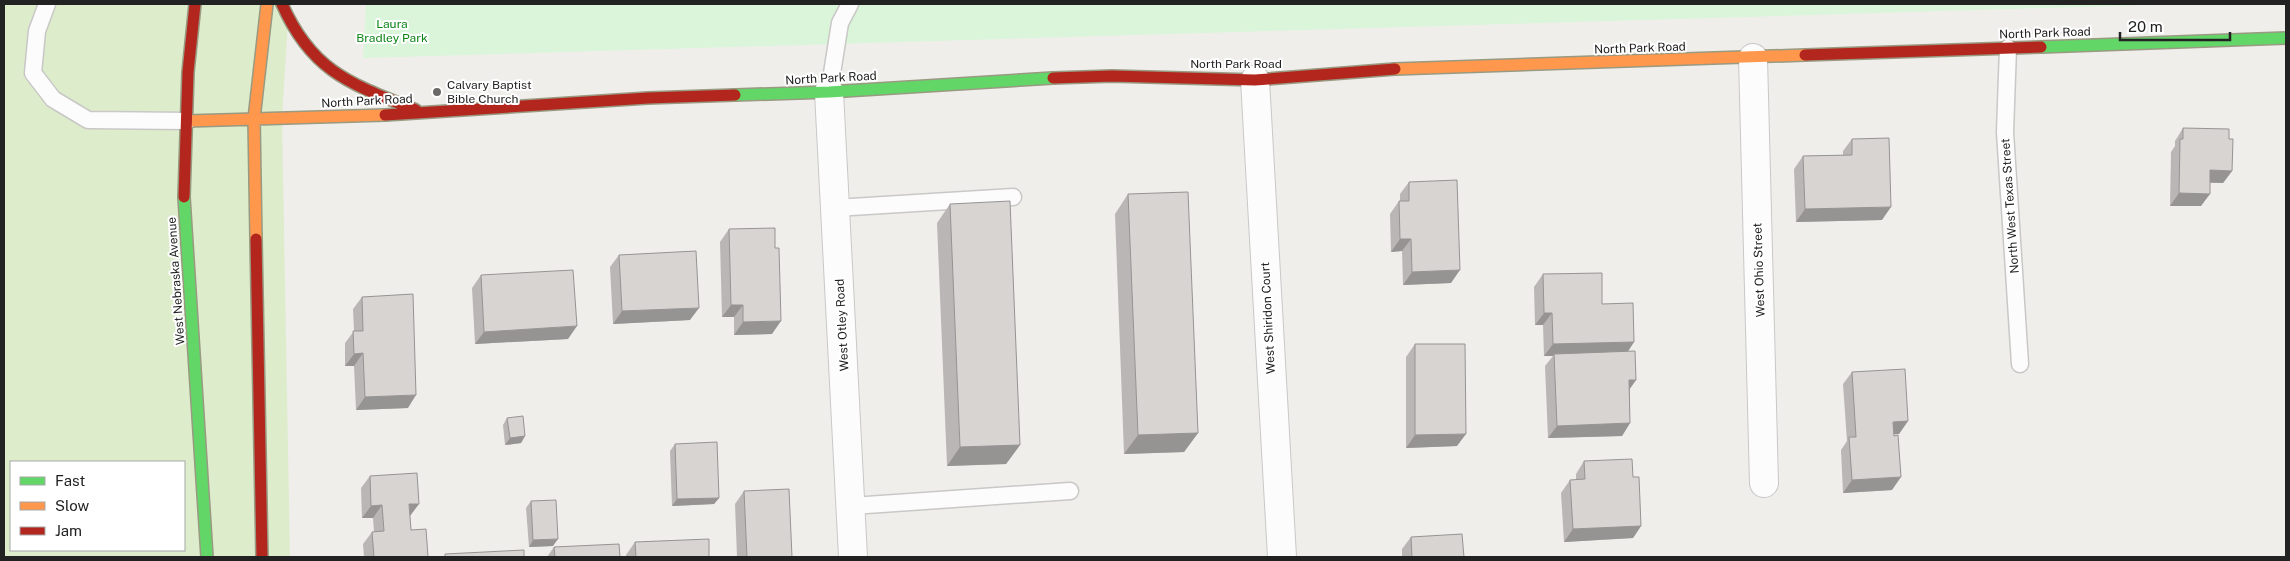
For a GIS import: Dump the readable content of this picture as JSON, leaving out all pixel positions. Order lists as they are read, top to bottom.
{
  "streets": {
    "street": [
      "North Park Road",
      "West Ohio Street",
      "West Nebraska Avenue",
      "West Shiridon Court",
      "West Otley Road"
    ],
    "lane": ["North West Texas Street"]
  },
  "crossings": [
    ["North Park Road", "North West Texas Street"],
    ["North Park Road", "West Ohio Street"],
    ["North Park Road", "West Nebraska Avenue"],
    ["North Park Road", "West Shiridon Court"],
    ["North Park Road", "West Otley Road"]
  ],
  "parks": ["Laura Bradley Park"],
  "places": ["Calvary Baptist Bible Church"],
  "legend": ["Fast", "Slow", "Jam"],
  "scale_bar": "20 m"
}
